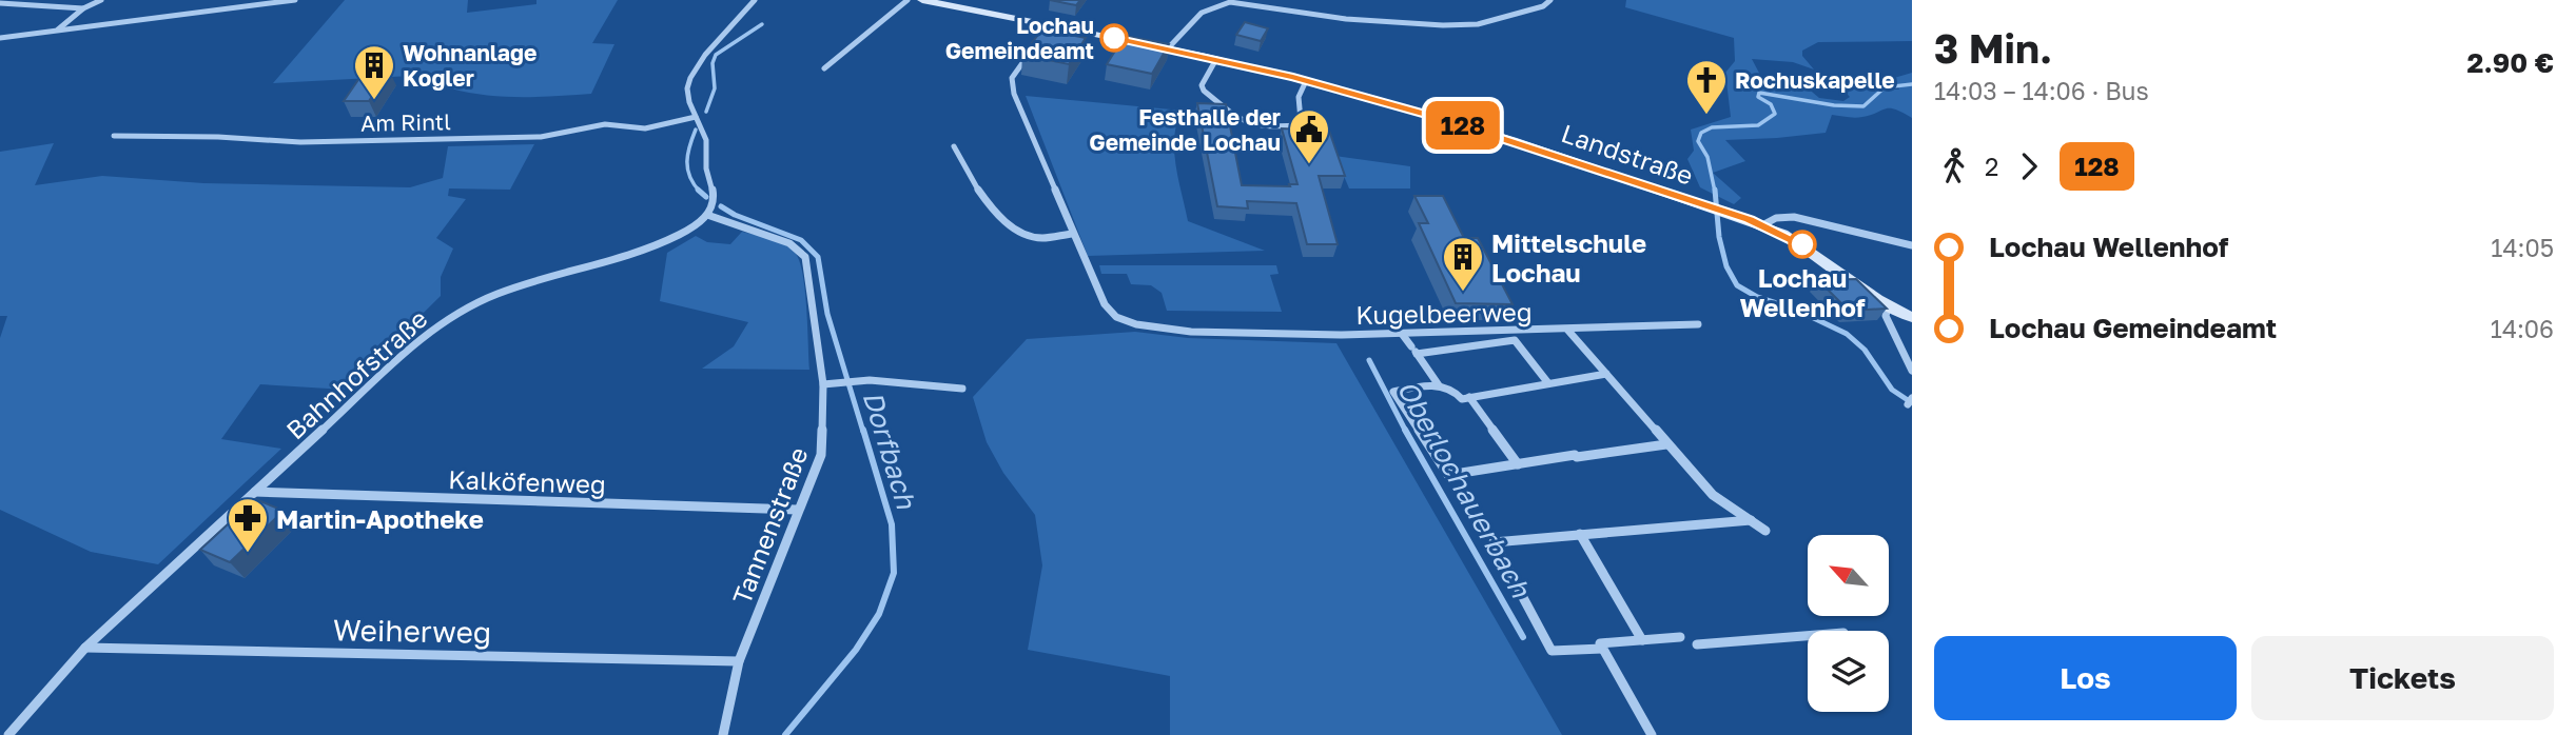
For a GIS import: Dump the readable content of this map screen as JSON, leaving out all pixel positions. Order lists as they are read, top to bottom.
{
  "streets": {
    "main road": ["Landstraße"],
    "street": [
      "Am Rintl",
      "Kugelbeerweg",
      "Bahnhofstraße",
      "Kalköfenweg",
      "Tannenstraße",
      "Weiherweg"
    ]
  },
  "crossings": [
    ["Bahnhofstraße", "Kalköfenweg"],
    ["Bahnhofstraße", "Tannenstraße"],
    ["Bahnhofstraße", "Weiherweg"],
    ["Kalköfenweg", "Tannenstraße"],
    ["Tannenstraße", "Weiherweg"]
  ],
  "water": ["Dorfbach", "Oberlochauerbach"],
  "places": {
    "other": ["Lochau Gemeindeamt", "Lochau Wellenhof"],
    "building": ["Wohnanlage Kogler", "Mittelschule Lochau"],
    "church": ["Rochuskapelle"],
    "public building": ["Festhalle der Gemeinde Lochau"],
    "pharmacy": ["Martin-Apotheke"]
  },
  "lines": ["bus line 128"],
  "north": "top left",
  "page": {
    "on_map": "128",
    "heading": ["3 Min.", "14:03 – 14:06 · Bus", "2.90 €"],
    "legs": ["2", "128"],
    "list": [
      {
        "name": "Lochau Wellenhof",
        "value": "14:05"
      },
      {
        "name": "Lochau Gemeindeamt",
        "value": "14:06"
      }
    ],
    "buttons": ["Los", "Tickets"]
  }
}
